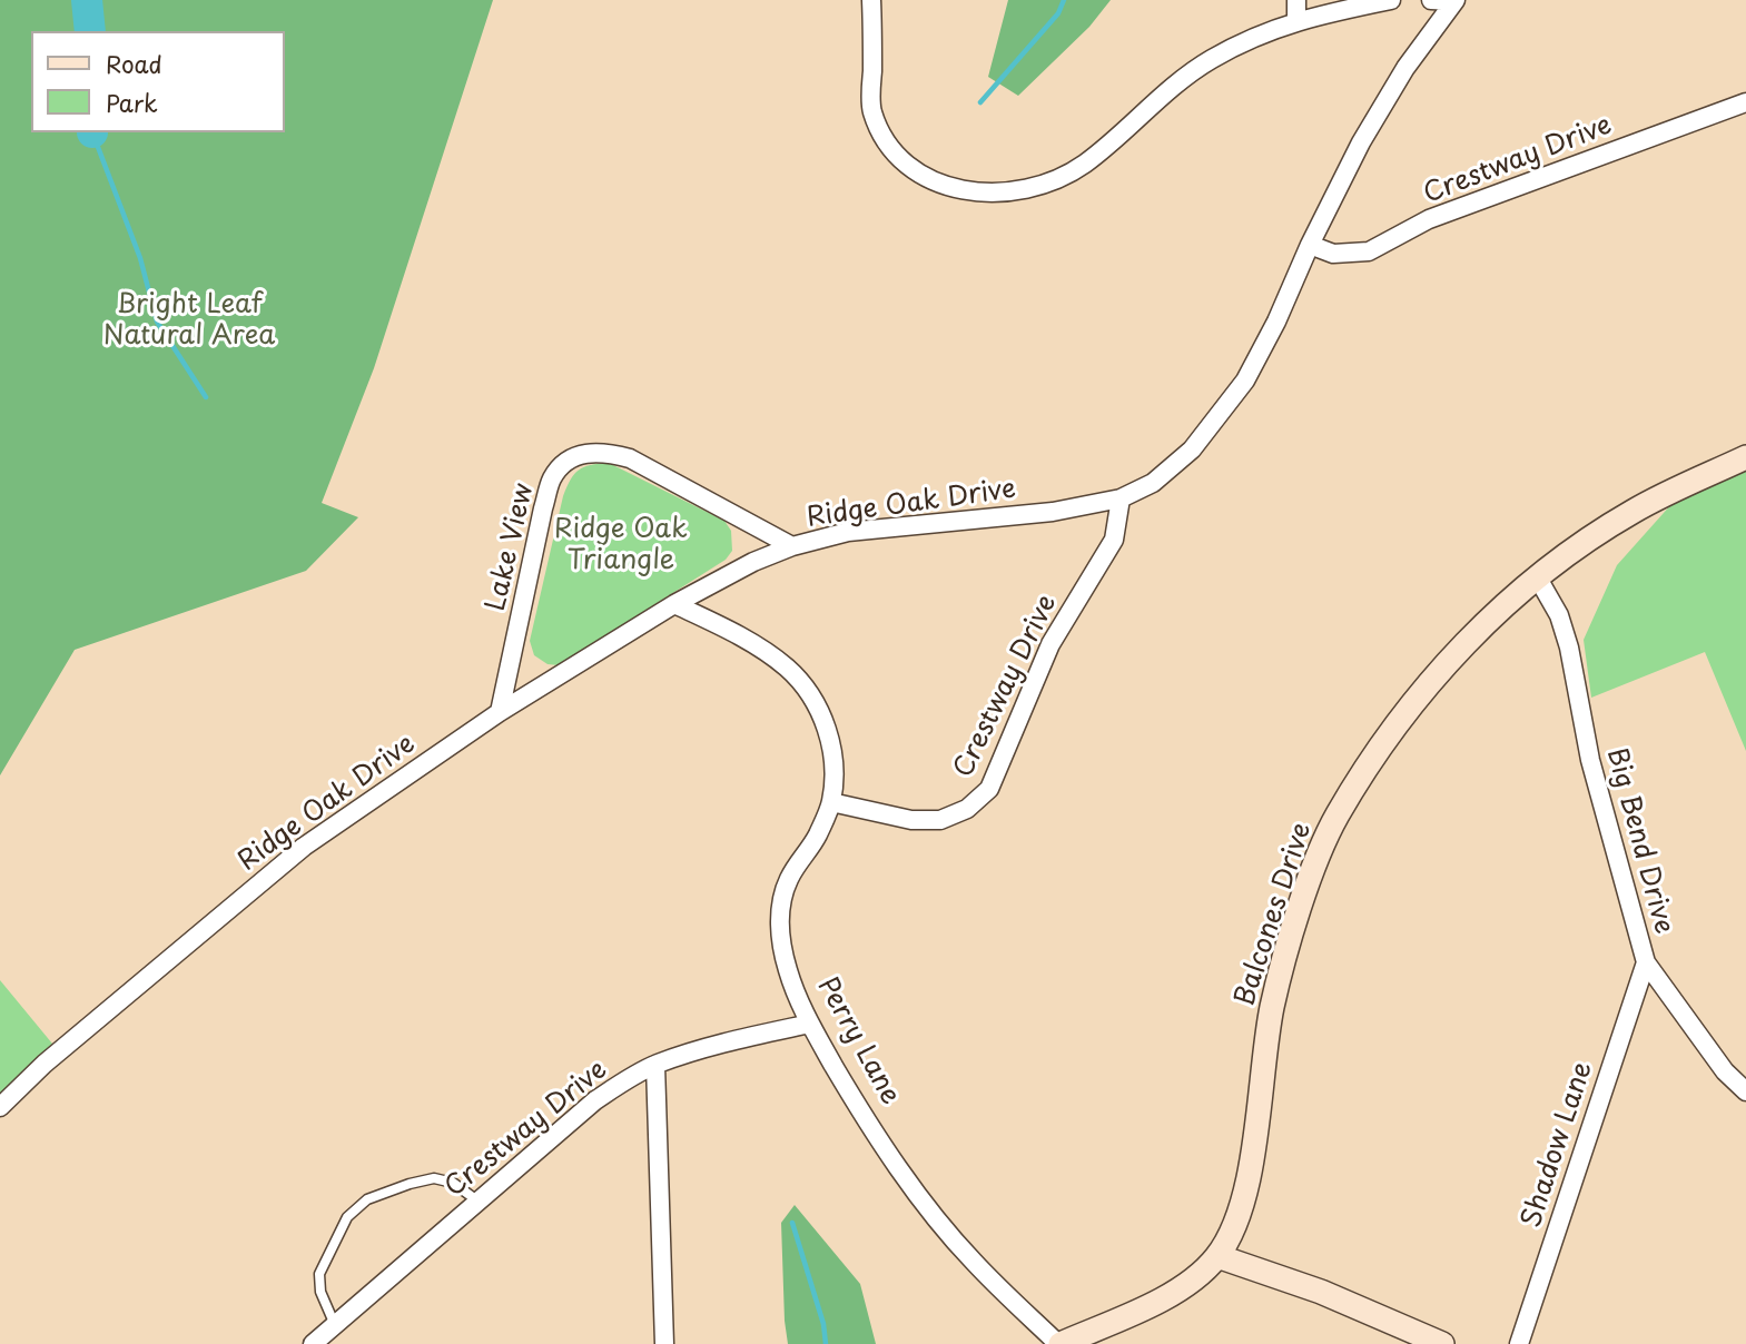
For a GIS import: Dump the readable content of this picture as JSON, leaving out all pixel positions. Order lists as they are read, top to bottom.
{
  "streets": {
    "street": [
      "Crestway Drive",
      "Ridge Oak Drive",
      "Lake View",
      "Big Bend Drive",
      "Balcones Drive",
      "Perry Lane",
      "Shadow Lane"
    ]
  },
  "crossings": [
    ["Crestway Drive", "Ridge Oak Drive"],
    ["Crestway Drive", "Perry Lane"],
    ["Ridge Oak Drive", "Lake View"],
    ["Ridge Oak Drive", "Perry Lane"],
    ["Big Bend Drive", "Balcones Drive"],
    ["Big Bend Drive", "Shadow Lane"],
    ["Balcones Drive", "Perry Lane"]
  ],
  "parks": ["Bright Leaf Natural Area", "Ridge Oak Triangle"],
  "legend": ["Road", "Park"]
}
